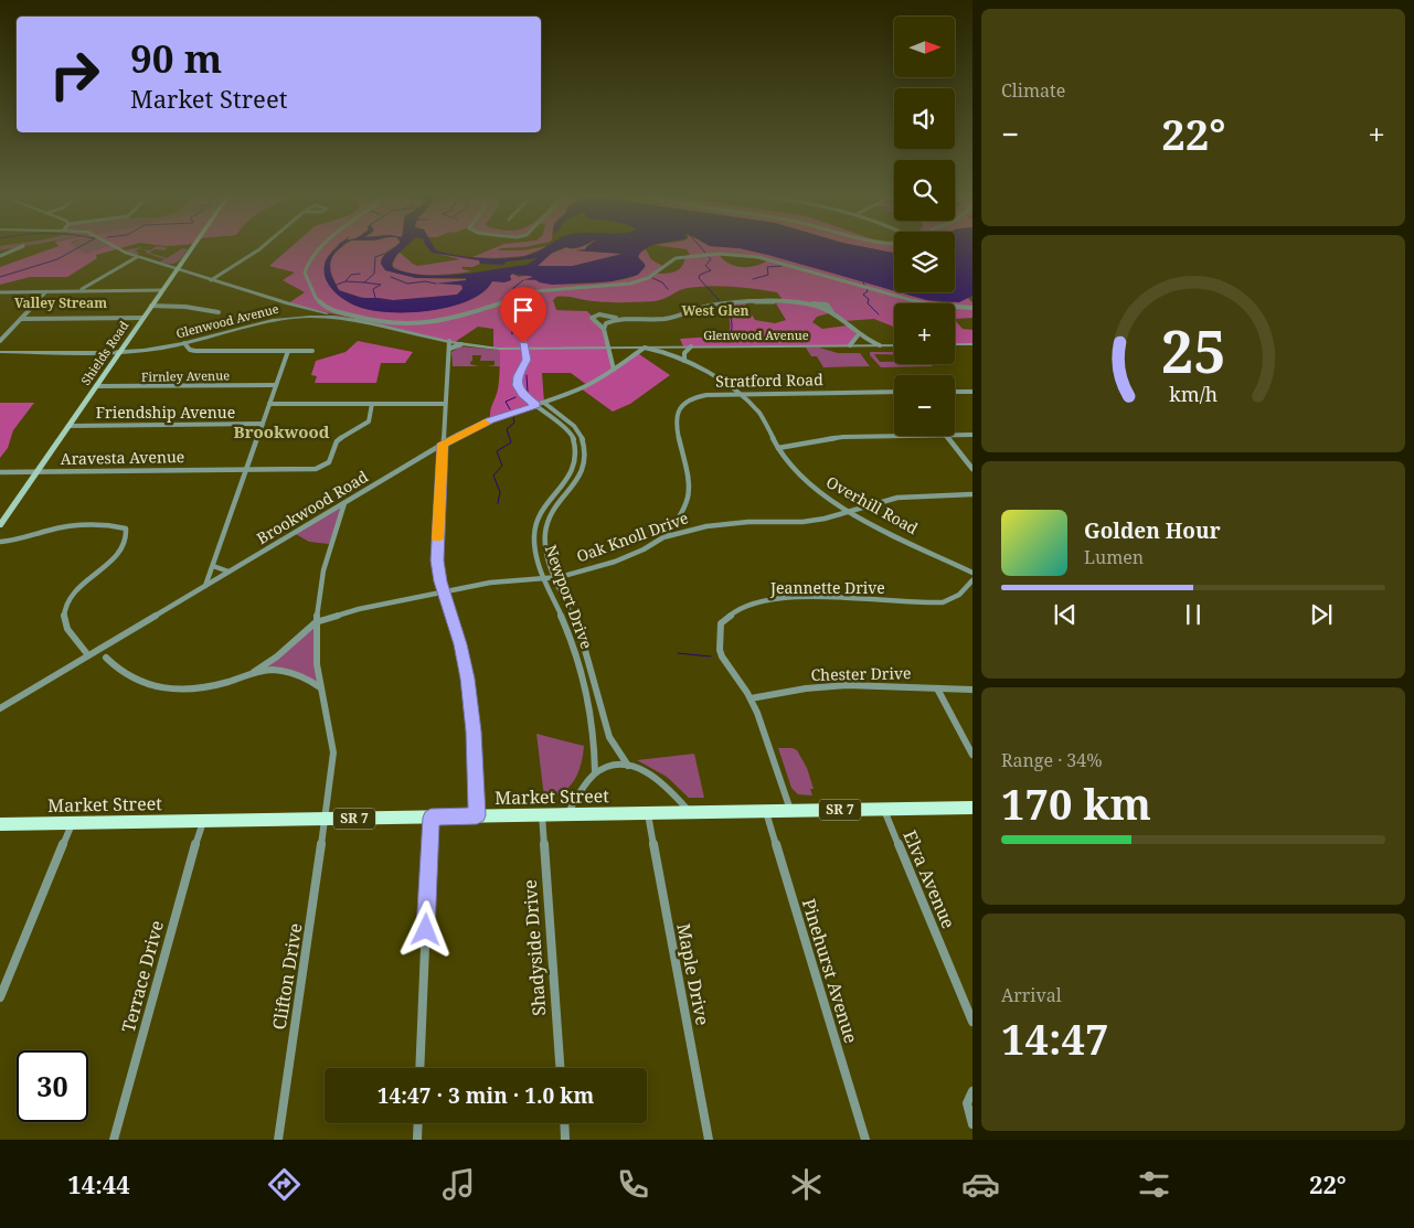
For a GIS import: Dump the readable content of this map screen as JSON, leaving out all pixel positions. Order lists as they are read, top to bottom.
{
  "streets": {
    "main road": ["Shields Road", "Market Street", "SR 7"],
    "street": [
      "Glenwood Avenue",
      "Firnley Avenue",
      "Stratford Road",
      "Friendship Avenue",
      "Aravesta Avenue",
      "Overhill Road",
      "Brookwood Road",
      "Oak Knoll Drive",
      "Jeannette Drive",
      "Newport Drive",
      "Chester Drive",
      "Elva Avenue",
      "Shadyside Drive",
      "Pinehurst Avenue",
      "Maple Drive",
      "Terrace Drive",
      "Clifton Drive"
    ]
  },
  "crossings": [
    ["Glenwood Avenue", "Shields Road"],
    ["Glenwood Avenue", "Overhill Road"],
    ["Glenwood Avenue", "Brookwood Road"],
    ["Shields Road", "Firnley Avenue"],
    ["Shields Road", "Friendship Avenue"],
    ["Shields Road", "Aravesta Avenue"],
    ["Stratford Road", "Overhill Road"],
    ["Stratford Road", "Oak Knoll Drive"],
    ["Overhill Road", "Brookwood Road"],
    ["Overhill Road", "Oak Knoll Drive"],
    ["Brookwood Road", "Newport Drive"],
    ["Brookwood Road", "Clifton Drive"],
    ["Oak Knoll Drive", "Newport Drive"],
    ["Oak Knoll Drive", "Clifton Drive"],
    ["Jeannette Drive", "Chester Drive"],
    ["Jeannette Drive", "Market Street"],
    ["Market Street", "Elva Avenue"],
    ["Market Street", "Shadyside Drive"],
    ["Market Street", "Pinehurst Avenue"],
    ["Market Street", "Maple Drive"],
    ["Market Street", "Terrace Drive"],
    ["Market Street", "Clifton Drive"]
  ],
  "districts": ["Valley Stream", "West Glen", "Brookwood"],
  "north": "right",
  "page": {
    "tile": [
      "Climate",
      ["Range · 34%", "170 km"],
      ["Arrival", "14:47"]
    ],
    "map_buttons": ["+", "−"],
    "turn": ["90 m", "Market Street"],
    "heat": ["−", "22°", "+"],
    "song": ["Golden Hour", "Lumen"],
    "limit": "30",
    "trip": "14:47 · 3 min · 1.0 km",
    "tabs": ["14:44", "22°"],
    "gauge": ["25", "km/h"]
  }
}
